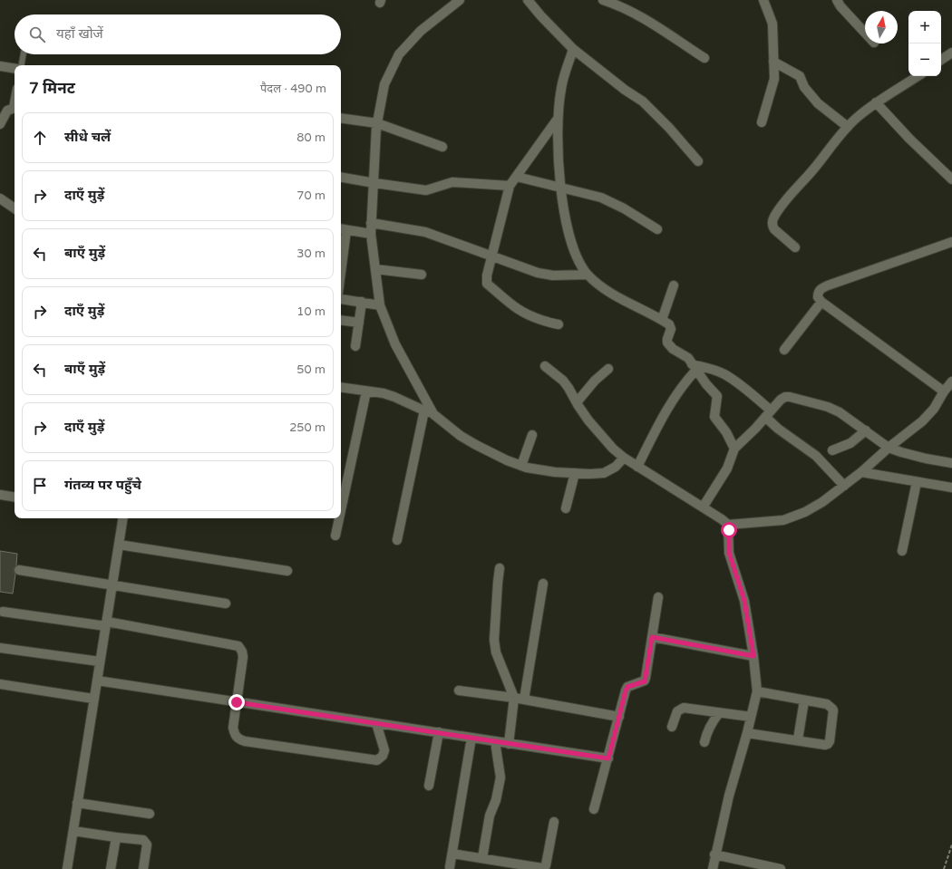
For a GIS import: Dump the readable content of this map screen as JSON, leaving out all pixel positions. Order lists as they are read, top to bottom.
{
  "north": "top",
  "page": {
    "map_buttons": ["+", "−"],
    "search": "यहाँ खोजें",
    "heading": ["7 मिनट", "पैदल · 490 m"],
    "list": [
      ["सीधे चलें", "80 m"],
      ["दाएँ मुड़ें", "70 m"],
      ["बाएँ मुड़ें", "30 m"],
      ["दाएँ मुड़ें", "10 m"],
      ["बाएँ मुड़ें", "50 m"],
      ["दाएँ मुड़ें", "250 m"],
      "गंतव्य पर पहुँचे"
    ]
  }
}
